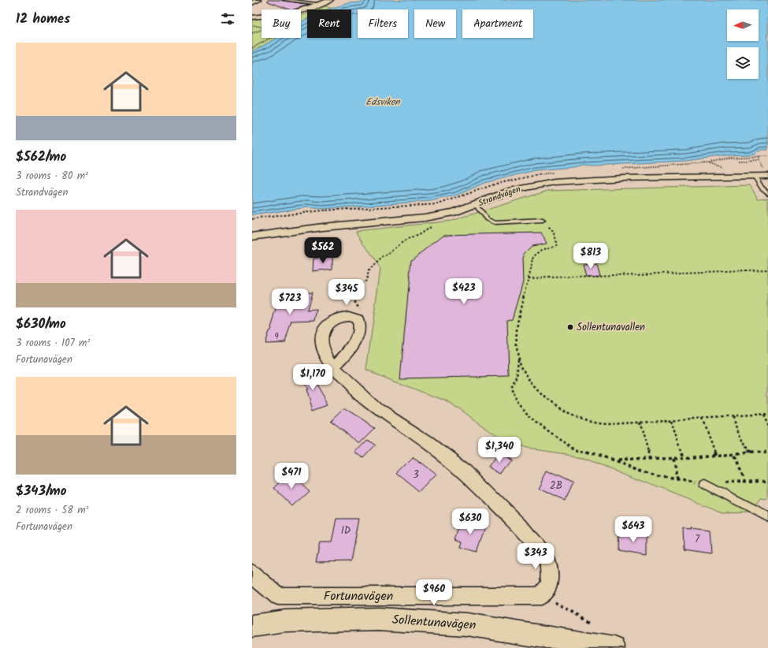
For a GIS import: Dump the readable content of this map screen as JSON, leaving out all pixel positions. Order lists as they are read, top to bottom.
{
  "streets": {
    "street": ["Strandvägen", "Fortunavägen", "Sollentunavägen"]
  },
  "water": ["Edsviken"],
  "places": ["Sollentunavallen"],
  "house_numbers": [
    "9",
    "3",
    "2B",
    "1D",
    "7"
  ],
  "north": "left",
  "page": {
    "heading": "12 homes",
    "chip": [
      "Buy",
      "Rent",
      "Filters",
      "New",
      "Apartment"
    ],
    "list": [
      {
        "name": "$562/mo",
        "note": "3 rooms · 80 m² · Strandvägen"
      },
      {
        "name": "$630/mo",
        "note": "3 rooms · 107 m² · Fortunavägen"
      },
      {
        "name": "$343/mo",
        "note": "2 rooms · 58 m² · Fortunavägen"
      }
    ],
    "price": [
      "$562",
      "$813",
      "$423",
      "$345",
      "$723",
      "$1,170",
      "$1,340",
      "$471",
      "$630",
      "$643",
      "$343",
      "$960"
    ]
  }
}
